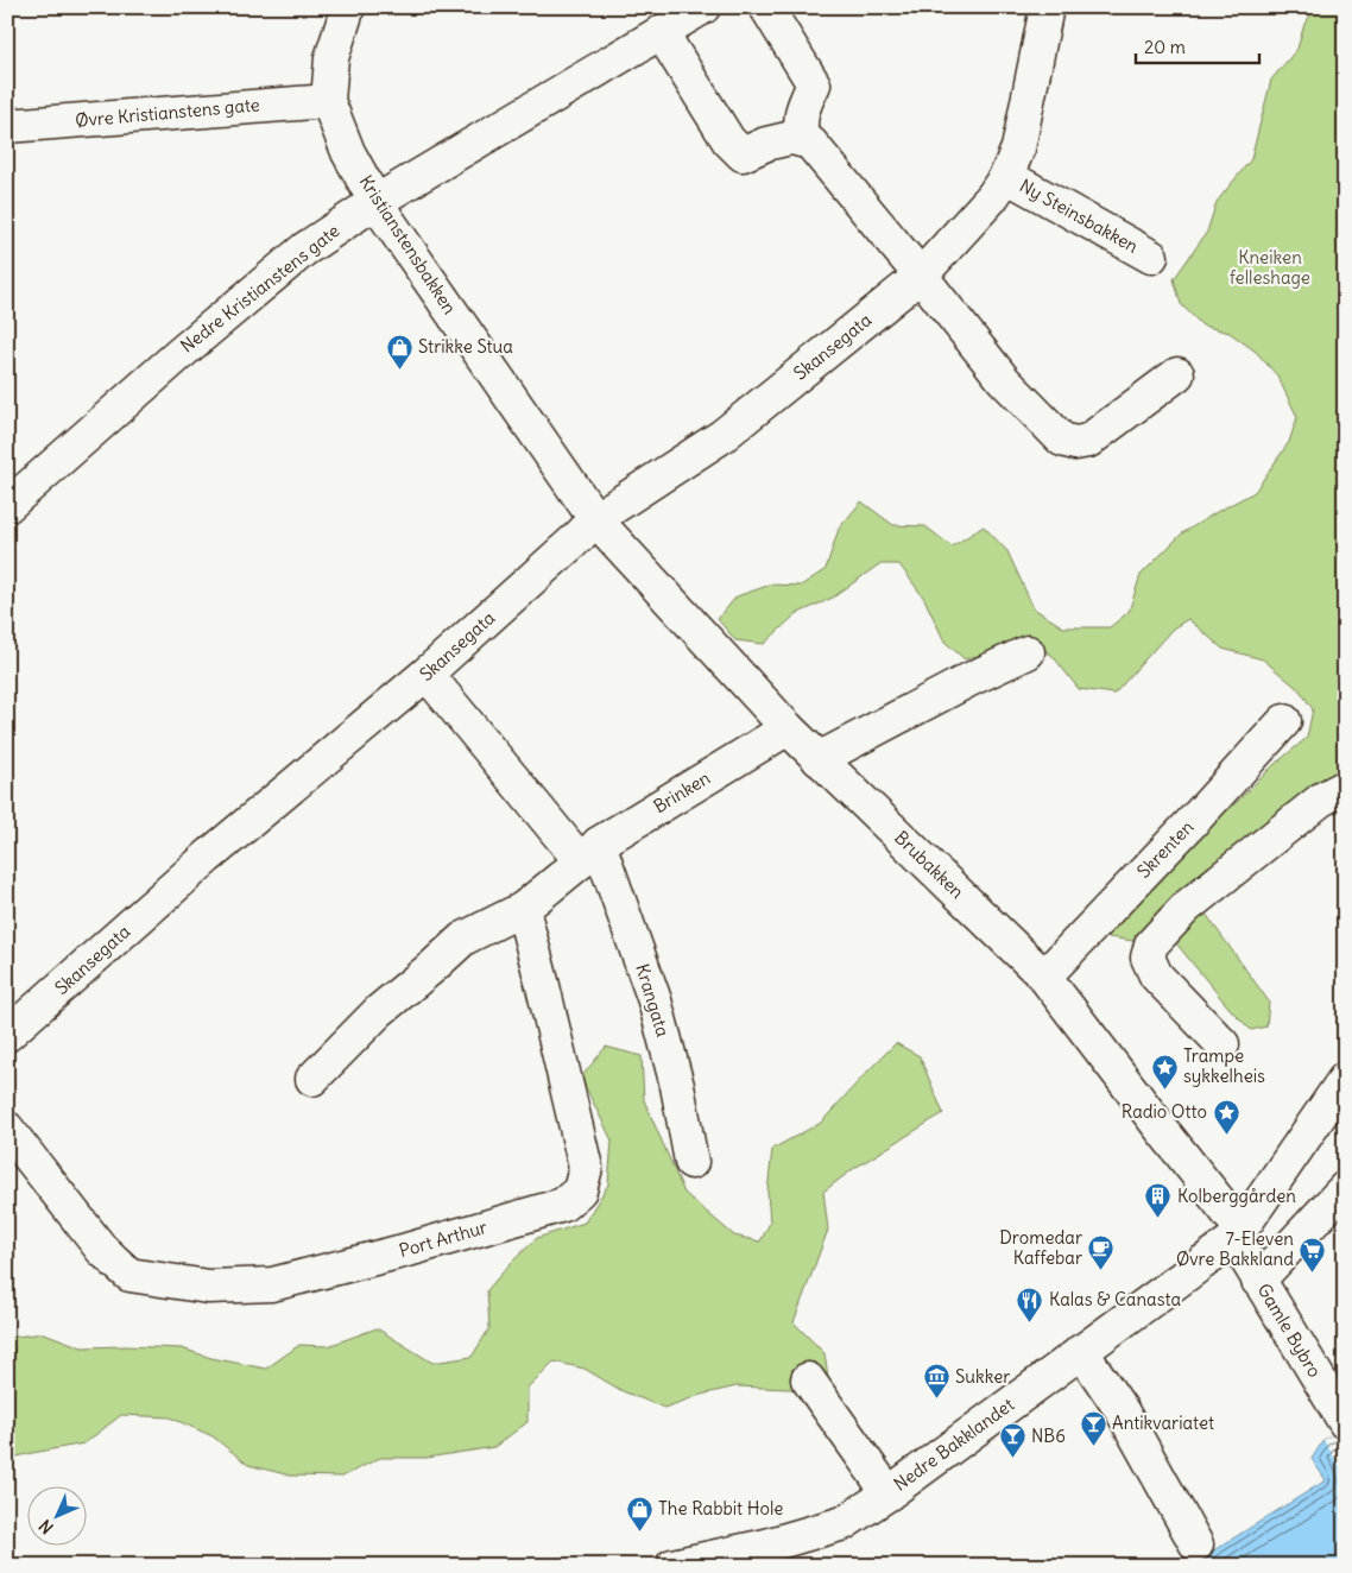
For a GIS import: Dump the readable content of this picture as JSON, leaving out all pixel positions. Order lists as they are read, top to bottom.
{
  "streets": {
    "street": [
      "Øvre Kristianstens gate",
      "Ny Steinsbakken",
      "Kristianstensbakken",
      "Nedre Kristianstens gate",
      "Skansegata",
      "Brinken",
      "Skrenten",
      "Brubakken",
      "Krangata",
      "Port Arthur",
      "Gamle Bybro",
      "Nedre Bakklandet"
    ]
  },
  "crossings": [
    ["Øvre Kristianstens gate", "Kristianstensbakken"],
    ["Ny Steinsbakken", "Skansegata"],
    ["Kristianstensbakken", "Nedre Kristianstens gate"],
    ["Kristianstensbakken", "Skansegata"],
    ["Kristianstensbakken", "Brubakken"],
    ["Skansegata", "Brubakken"],
    ["Skansegata", "Krangata"],
    ["Brinken", "Brubakken"],
    ["Brinken", "Krangata"],
    ["Skrenten", "Brubakken"],
    ["Brubakken", "Gamle Bybro"],
    ["Brubakken", "Nedre Bakklandet"],
    ["Gamle Bybro", "Nedre Bakklandet"]
  ],
  "parks": ["Kneiken felleshage"],
  "places": {
    "shop": ["Strikke Stua", "The Rabbit Hole"],
    "place": ["Trampe sykkelheis", "Radio Otto"],
    "building": ["Kolberggården"],
    "cafe": ["Dromedar Kaffebar"],
    "supermarket": ["7-Eleven Øvre Bakkland"],
    "restaurant": ["Kalas & Canasta"],
    "museum": ["Sukker"],
    "bar": ["Antikvariatet", "NB6"]
  },
  "scale_bar": "20 m",
  "north": "bottom left"
}
